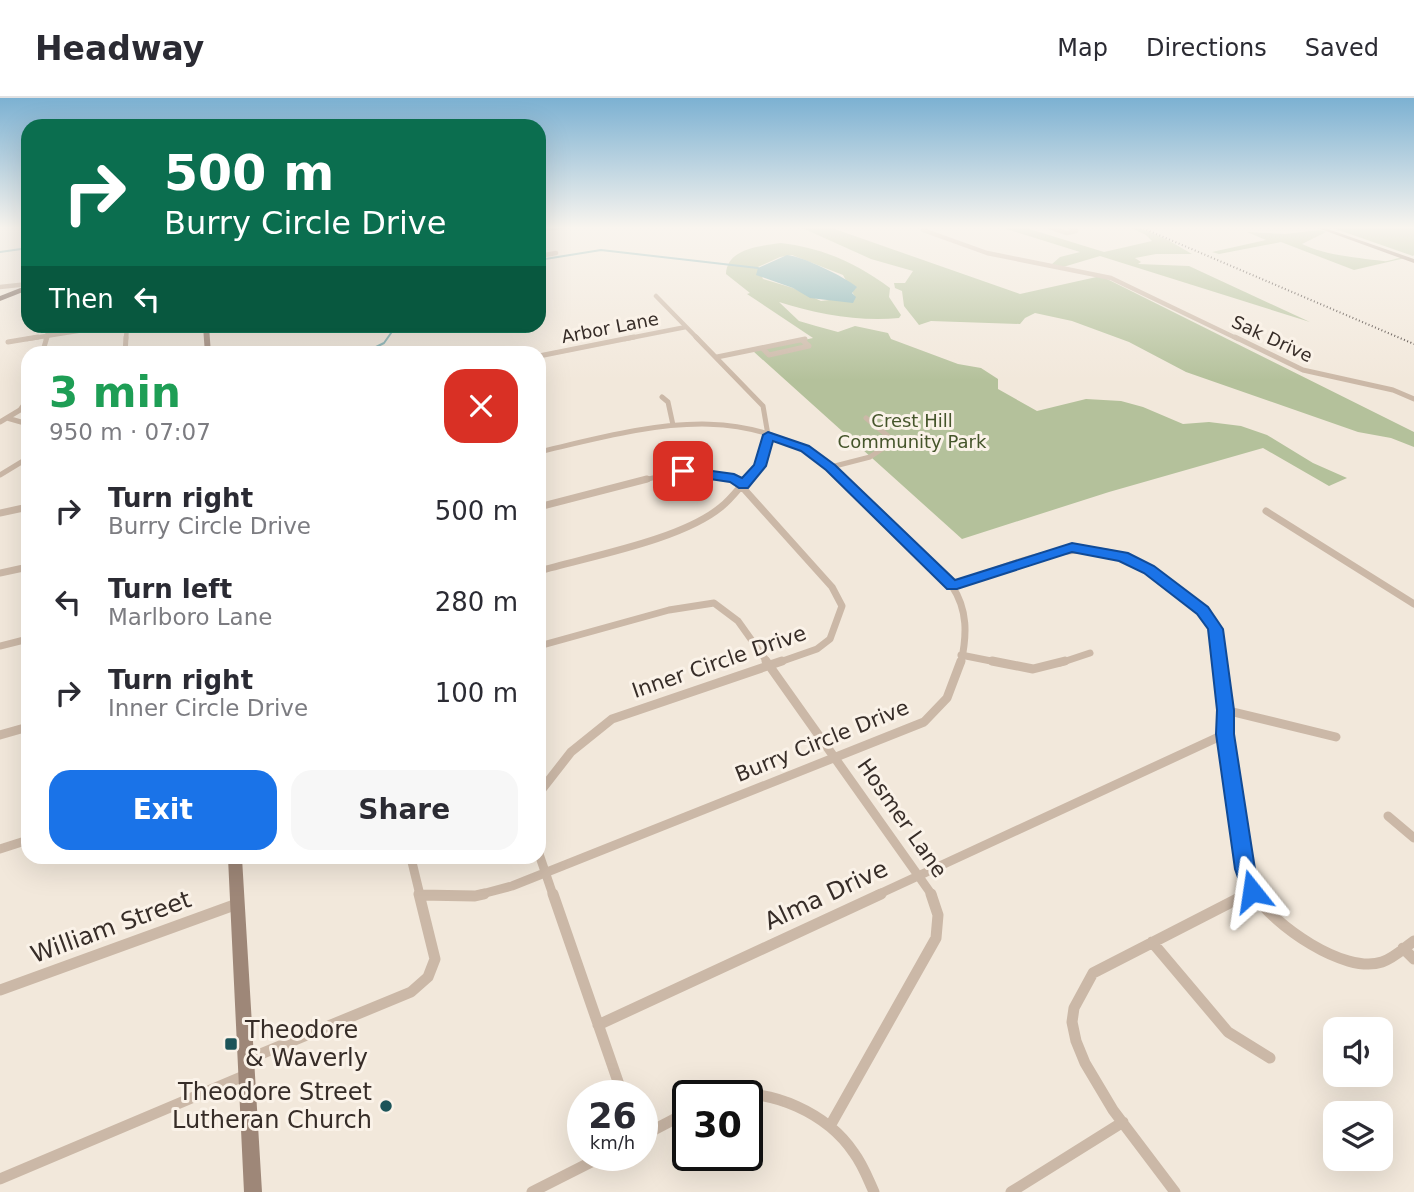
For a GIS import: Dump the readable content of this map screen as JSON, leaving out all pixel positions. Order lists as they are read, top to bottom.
{
  "streets": {
    "street": [
      "Arbor Lane",
      "Sak Drive",
      "Inner Circle Drive",
      "Burry Circle Drive",
      "Hosmer Lane",
      "Alma Drive",
      "William Street"
    ]
  },
  "crossings": [
    ["Inner Circle Drive", "Hosmer Lane"],
    ["Burry Circle Drive", "Hosmer Lane"],
    ["Hosmer Lane", "Alma Drive"]
  ],
  "parks": ["Crest Hill Community Park"],
  "places": {
    "transit": ["Theodore & Waverly"],
    "other": ["Theodore Street Lutheran Church"]
  },
  "page": {
    "header": "Headway",
    "nav": ["Map", "Directions", "Saved"],
    "turn": ["500 m", "Burry Circle Drive"],
    "then": "Then",
    "heading": ["3 min", "950 m · 07:07"],
    "list": [
      {
        "name": "Turn right",
        "note": "Burry Circle Drive",
        "value": "500 m"
      },
      {
        "name": "Turn left",
        "note": "Marlboro Lane",
        "value": "280 m"
      },
      {
        "name": "Turn right",
        "note": "Inner Circle Drive",
        "value": "100 m"
      }
    ],
    "buttons": ["Exit", "Share"],
    "speed": "26 km/h",
    "limit": "30"
  }
}
